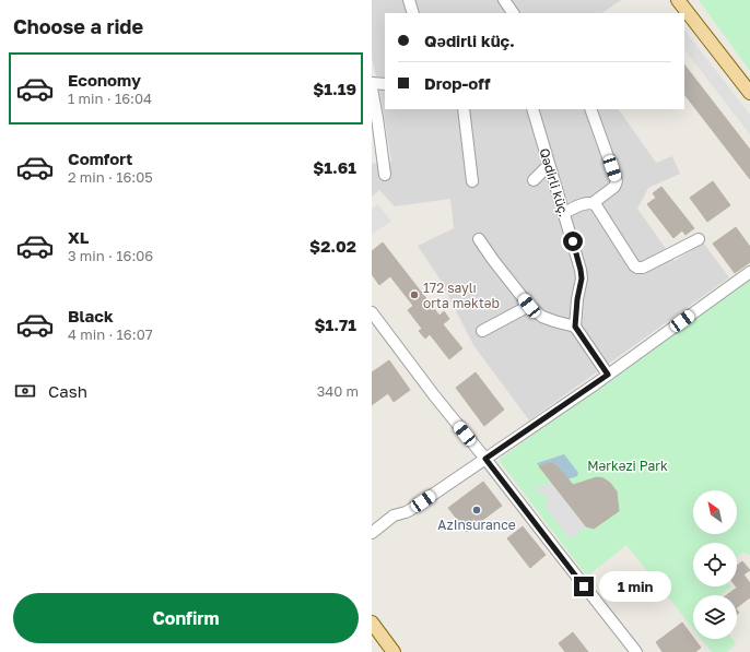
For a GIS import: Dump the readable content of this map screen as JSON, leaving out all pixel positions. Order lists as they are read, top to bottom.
{
  "streets": {
    "street": ["Qədirli küç."]
  },
  "parks": ["Mərkəzi Park"],
  "places": ["172 saylı orta məktəb", "AzInsurance"],
  "north": "top left",
  "page": {
    "heading": "Choose a ride",
    "banner": ["Qədirli küç.", "Drop-off"],
    "list": [
      {
        "name": "Economy",
        "note": "1 min · 16:04",
        "value": "$1.19"
      },
      {
        "name": "Comfort",
        "note": "2 min · 16:05",
        "value": "$1.61"
      },
      {
        "name": "XL",
        "note": "3 min · 16:06",
        "value": "$2.02"
      },
      {
        "name": "Black",
        "note": "4 min · 16:07",
        "value": "$1.71"
      }
    ],
    "pay": ["Cash", "340 m"],
    "bubble": "1 min",
    "buttons": "Confirm"
  }
}
